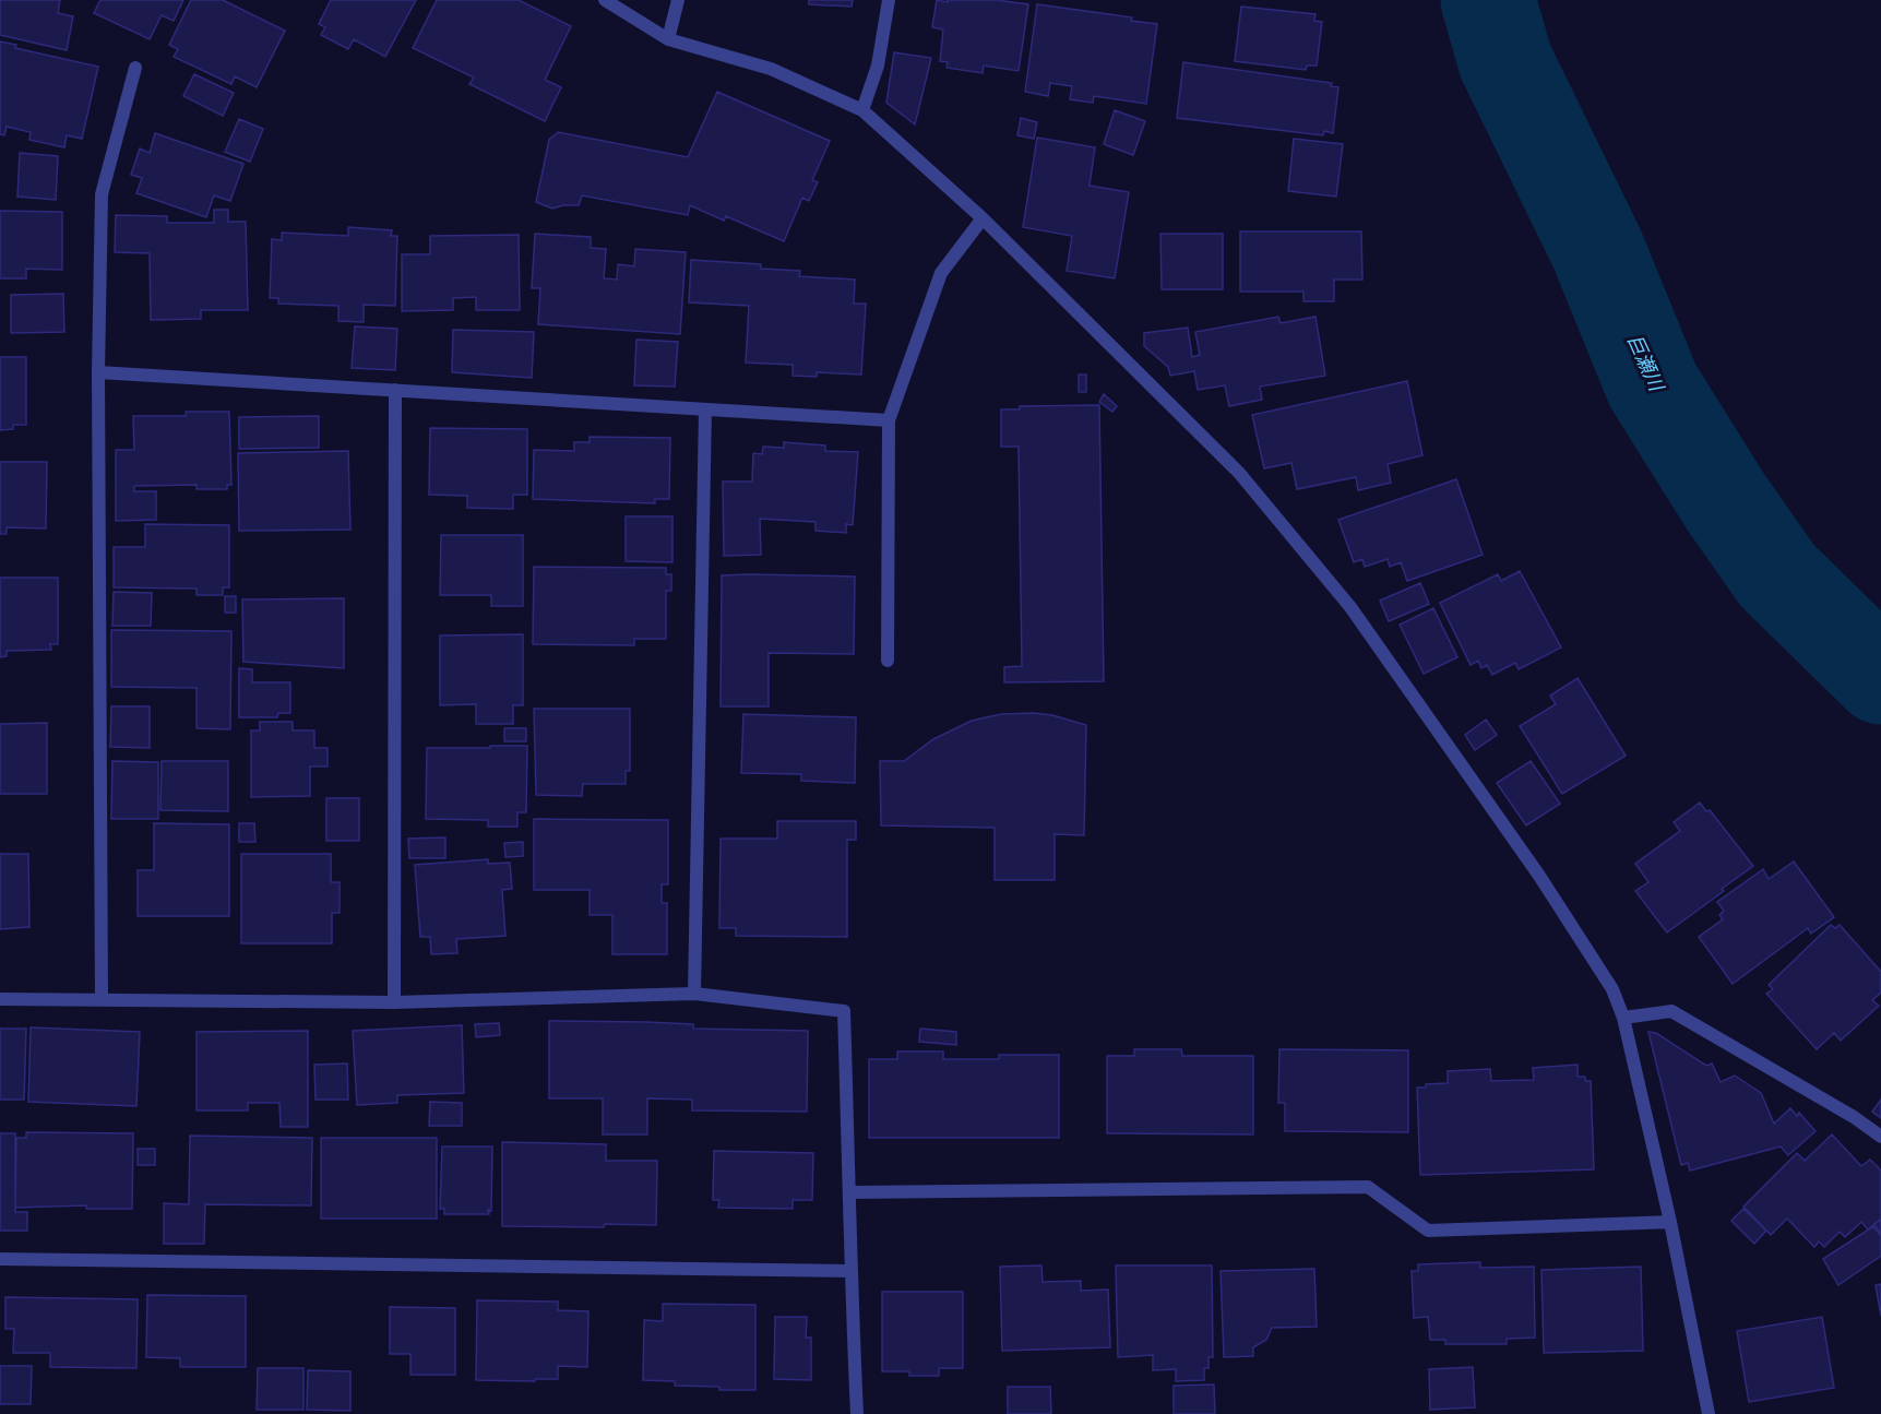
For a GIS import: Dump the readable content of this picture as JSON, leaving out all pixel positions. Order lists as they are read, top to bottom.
{
  "water": ["巨瀬川"]
}
